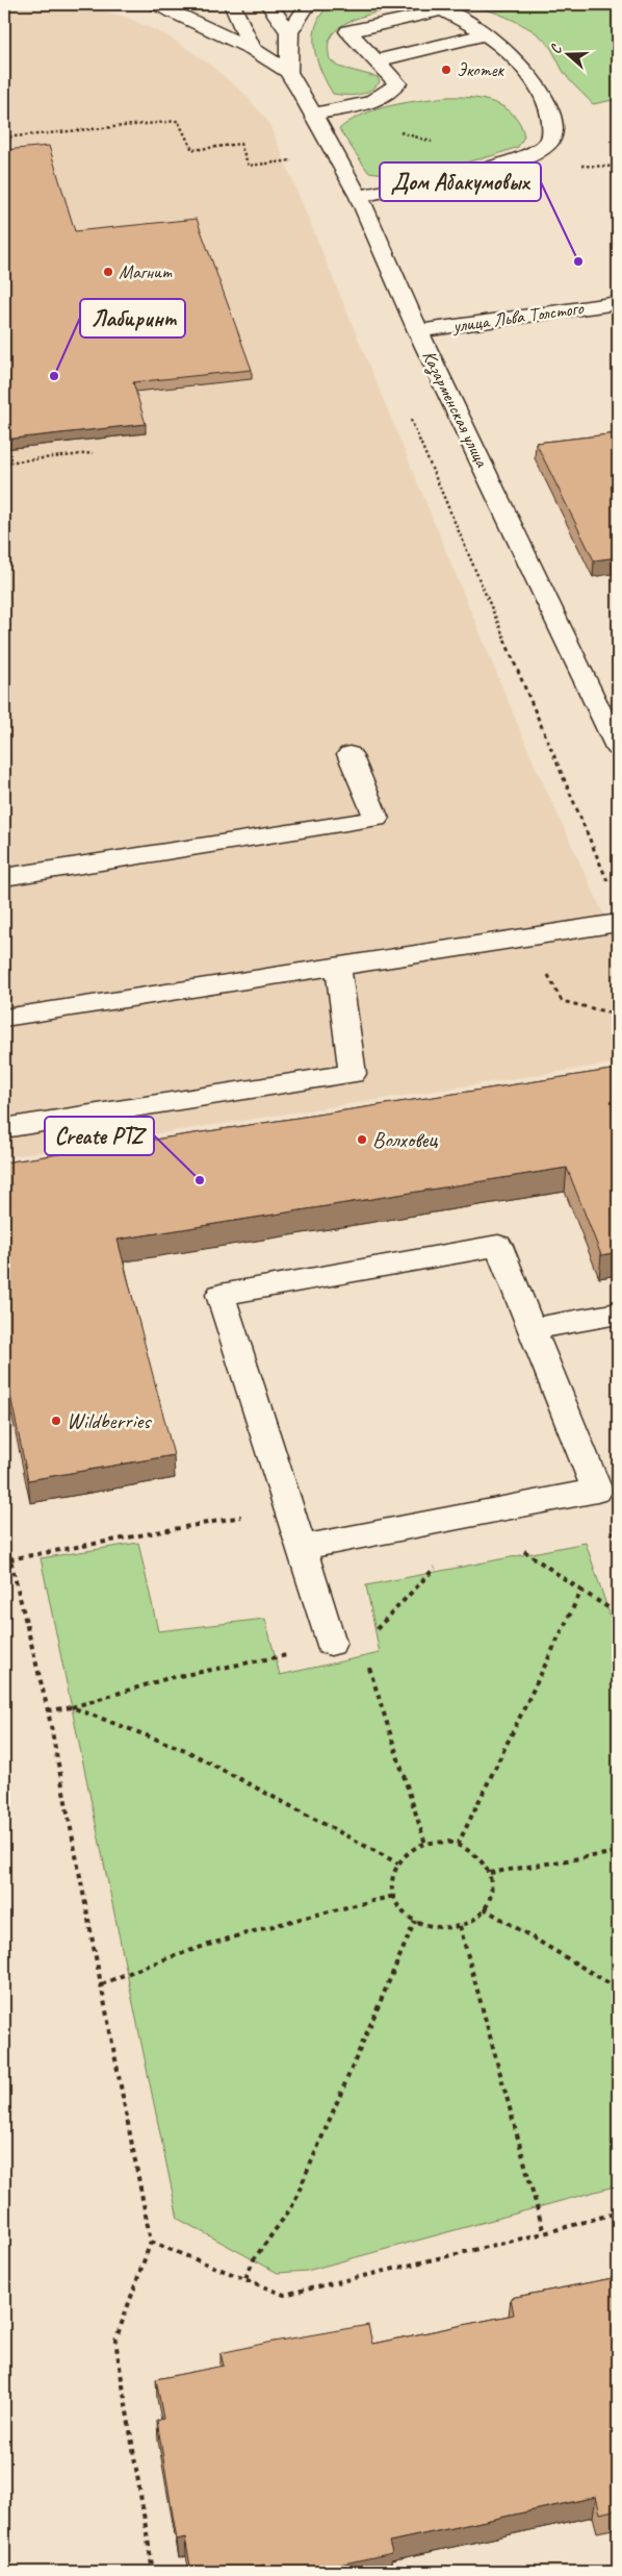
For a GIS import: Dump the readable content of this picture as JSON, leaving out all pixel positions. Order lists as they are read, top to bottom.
{
  "streets": {
    "street": ["улица Льва Толстого", "Казарменская улица"]
  },
  "crossings": [
    ["улица Льва Толстого", "Казарменская улица"]
  ],
  "places": [
    "Экотек",
    "Дом Абакумовых",
    "Магнит",
    "Лабиринт",
    "Волховец",
    "Create PTZ",
    "Wildberries"
  ],
  "north": "left"
}
